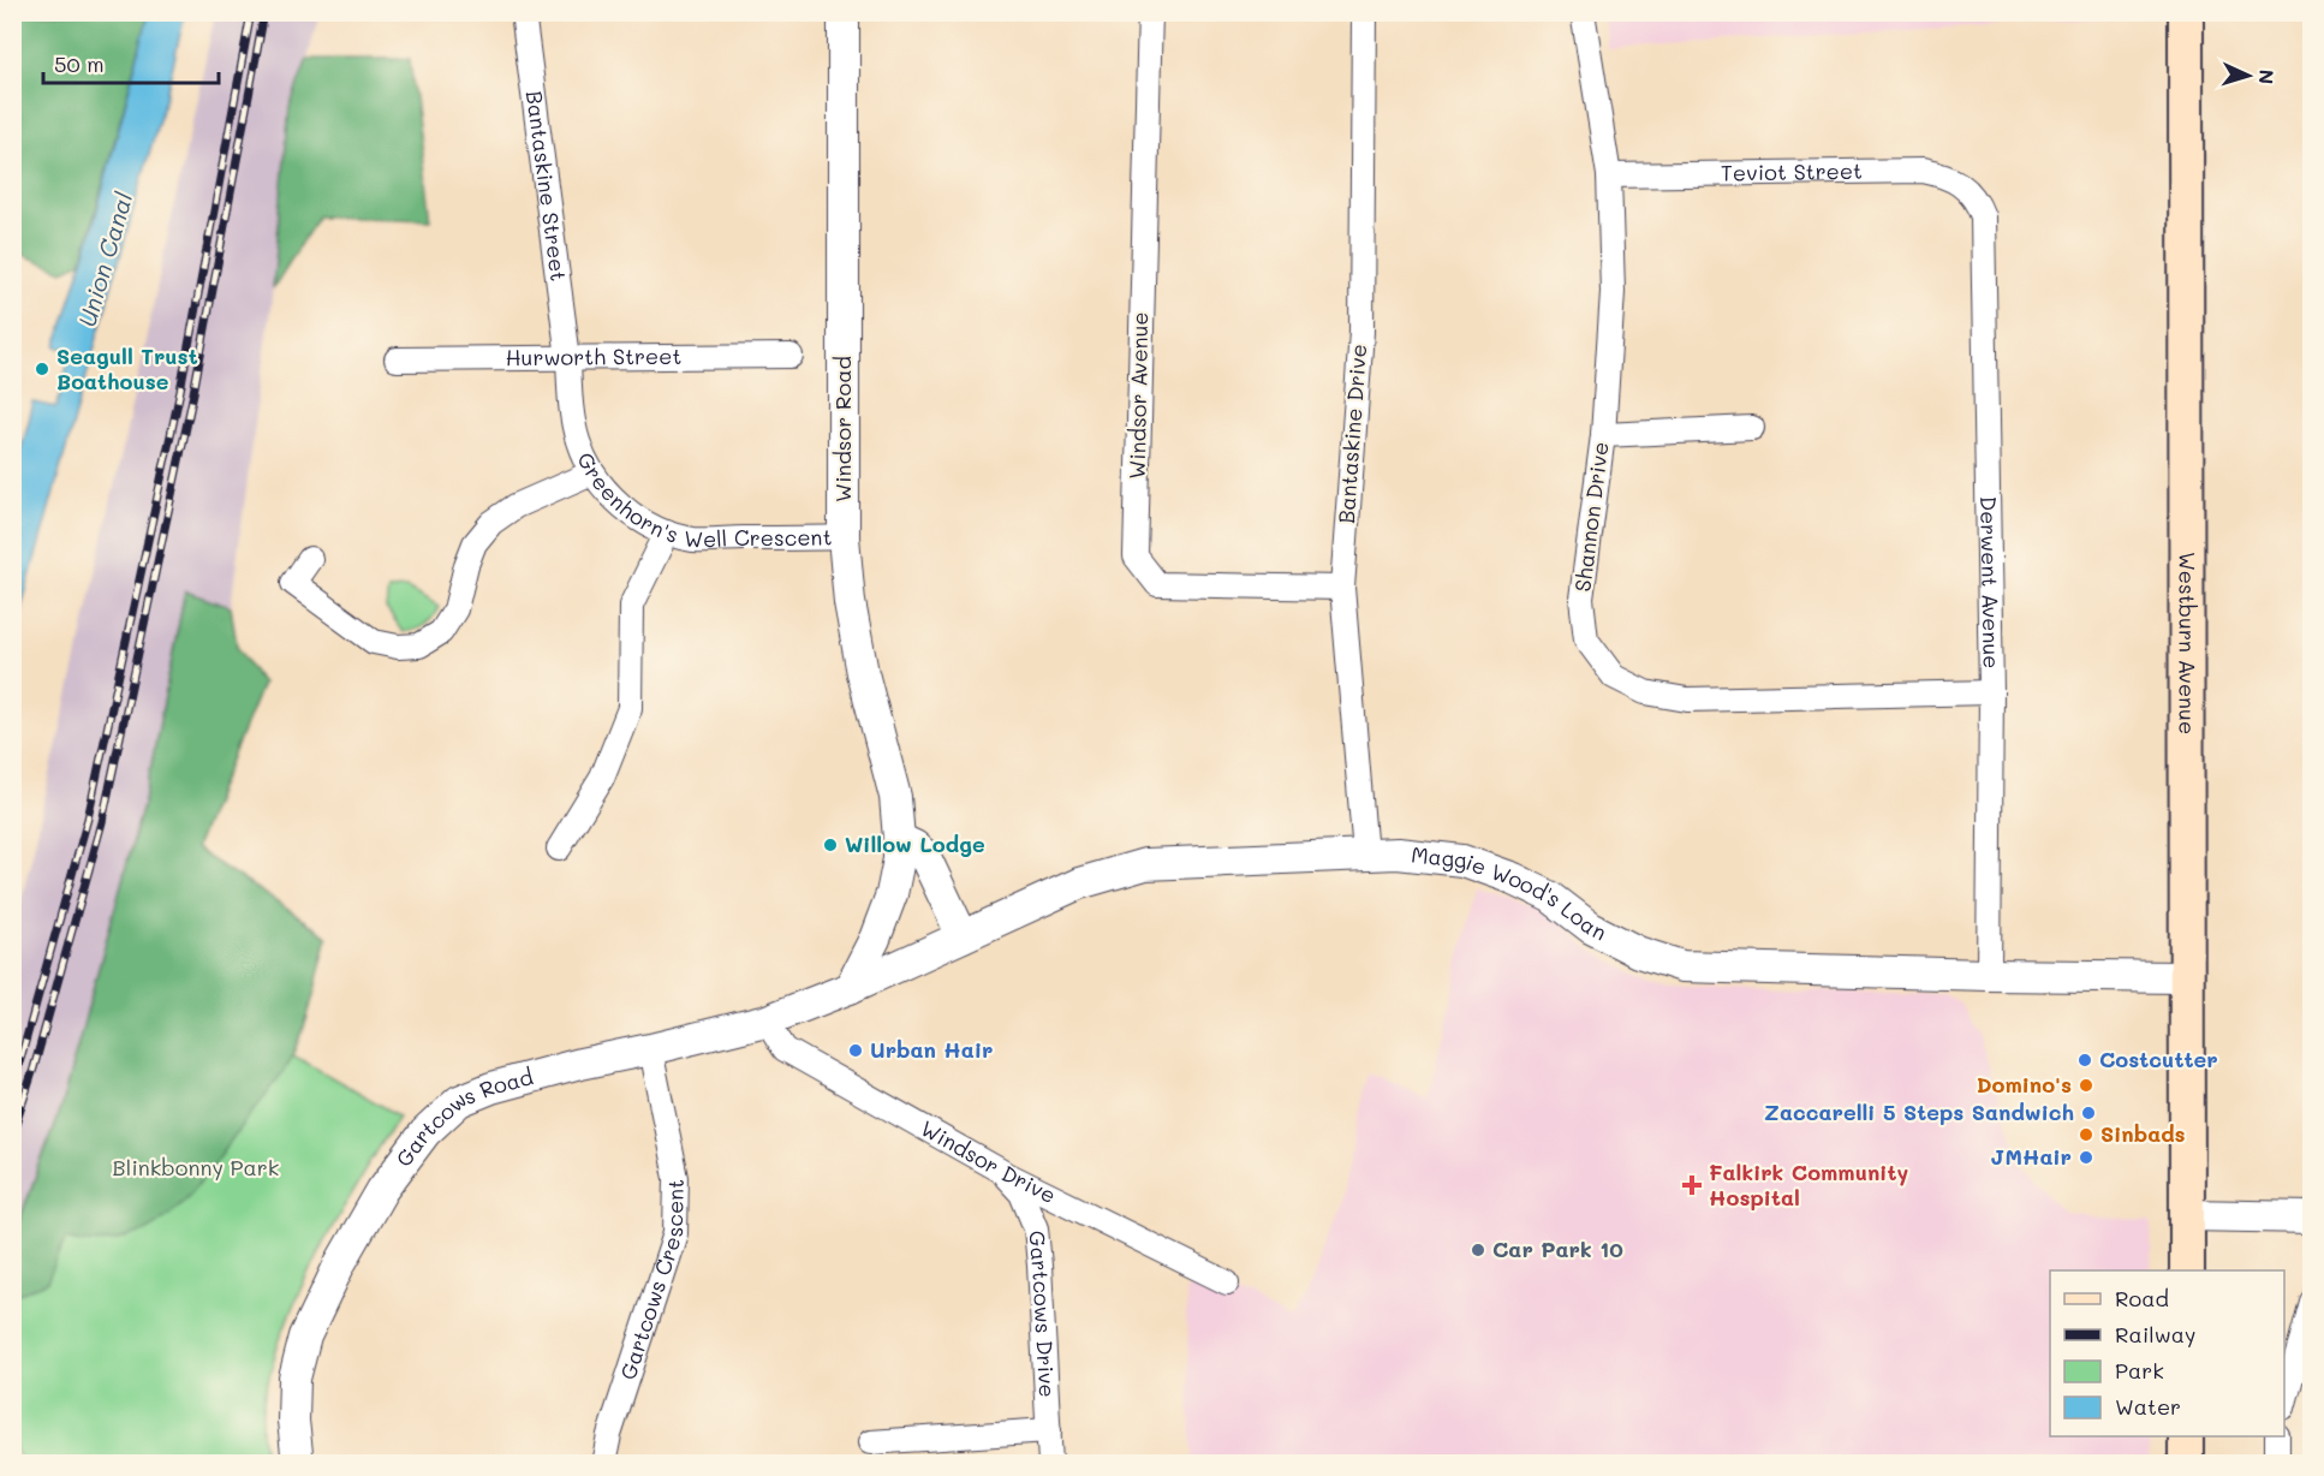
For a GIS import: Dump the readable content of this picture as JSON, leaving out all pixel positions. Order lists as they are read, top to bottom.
{
  "streets": {
    "main road": ["Westburn Avenue"],
    "street": [
      "Teviot Street",
      "Bantaskine Street",
      "Hurworth Street",
      "Windsor Avenue",
      "Windsor Road",
      "Bantaskine Drive",
      "Greenhorn's Well Crescent",
      "Shannon Drive",
      "Derwent Avenue",
      "Maggie Wood's Loan",
      "Gartcows Road",
      "Windsor Drive",
      "Gartcows Crescent",
      "Gartcows Drive"
    ]
  },
  "crossings": [
    ["Teviot Street", "Shannon Drive"],
    ["Teviot Street", "Derwent Avenue"],
    ["Bantaskine Street", "Hurworth Street"],
    ["Bantaskine Street", "Greenhorn's Well Crescent"],
    ["Hurworth Street", "Greenhorn's Well Crescent"],
    ["Windsor Avenue", "Bantaskine Drive"],
    ["Windsor Road", "Greenhorn's Well Crescent"],
    ["Windsor Road", "Maggie Wood's Loan"],
    ["Windsor Road", "Gartcows Road"],
    ["Bantaskine Drive", "Maggie Wood's Loan"],
    ["Shannon Drive", "Derwent Avenue"],
    ["Derwent Avenue", "Maggie Wood's Loan"],
    ["Westburn Avenue", "Maggie Wood's Loan"],
    ["Maggie Wood's Loan", "Gartcows Road"],
    ["Gartcows Road", "Windsor Drive"],
    ["Gartcows Road", "Gartcows Crescent"],
    ["Windsor Drive", "Gartcows Drive"]
  ],
  "water": ["Union Canal"],
  "parks": ["Blinkbonny Park"],
  "places": {
    "other": [
      "Seagull Trust Boathouse",
      "Willow Lodge",
      "Urban Hair",
      "Costcutter",
      "Domino's",
      "Zaccarelli 5 Steps Sandwich",
      "Sinbads",
      "JMHair",
      "Car Park 10"
    ],
    "health": ["Falkirk Community Hospital"]
  },
  "legend": [
    "Road",
    "Railway",
    "Park",
    "Water"
  ],
  "scale_bar": "50 m",
  "north": "right"
}
